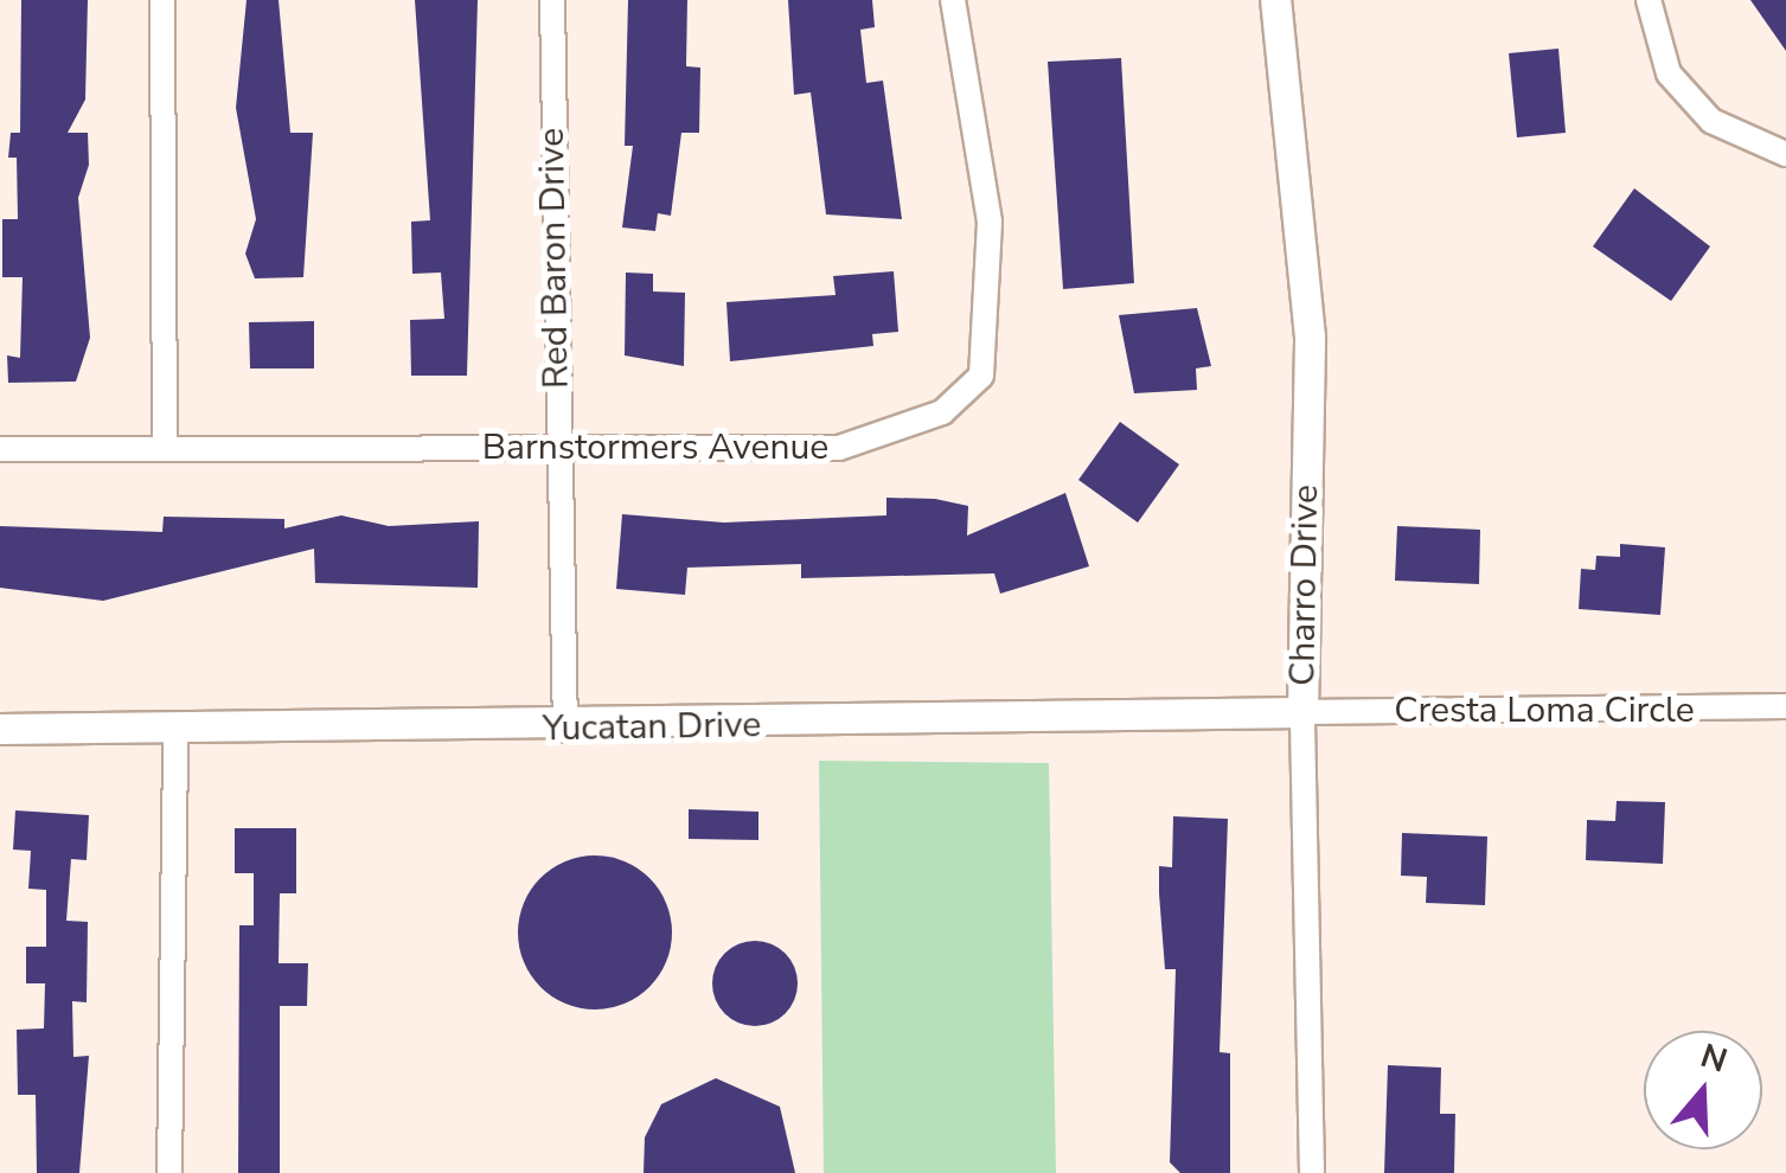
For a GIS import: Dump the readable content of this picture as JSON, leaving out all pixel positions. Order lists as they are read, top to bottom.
{
  "streets": {
    "street": [
      "Red Baron Drive",
      "Barnstormers Avenue",
      "Charro Drive",
      "Cresta Loma Circle",
      "Yucatan Drive"
    ]
  },
  "crossings": [
    ["Red Baron Drive", "Barnstormers Avenue"],
    ["Red Baron Drive", "Yucatan Drive"],
    ["Charro Drive", "Cresta Loma Circle"],
    ["Charro Drive", "Yucatan Drive"],
    ["Cresta Loma Circle", "Yucatan Drive"]
  ],
  "north": "top"
}
